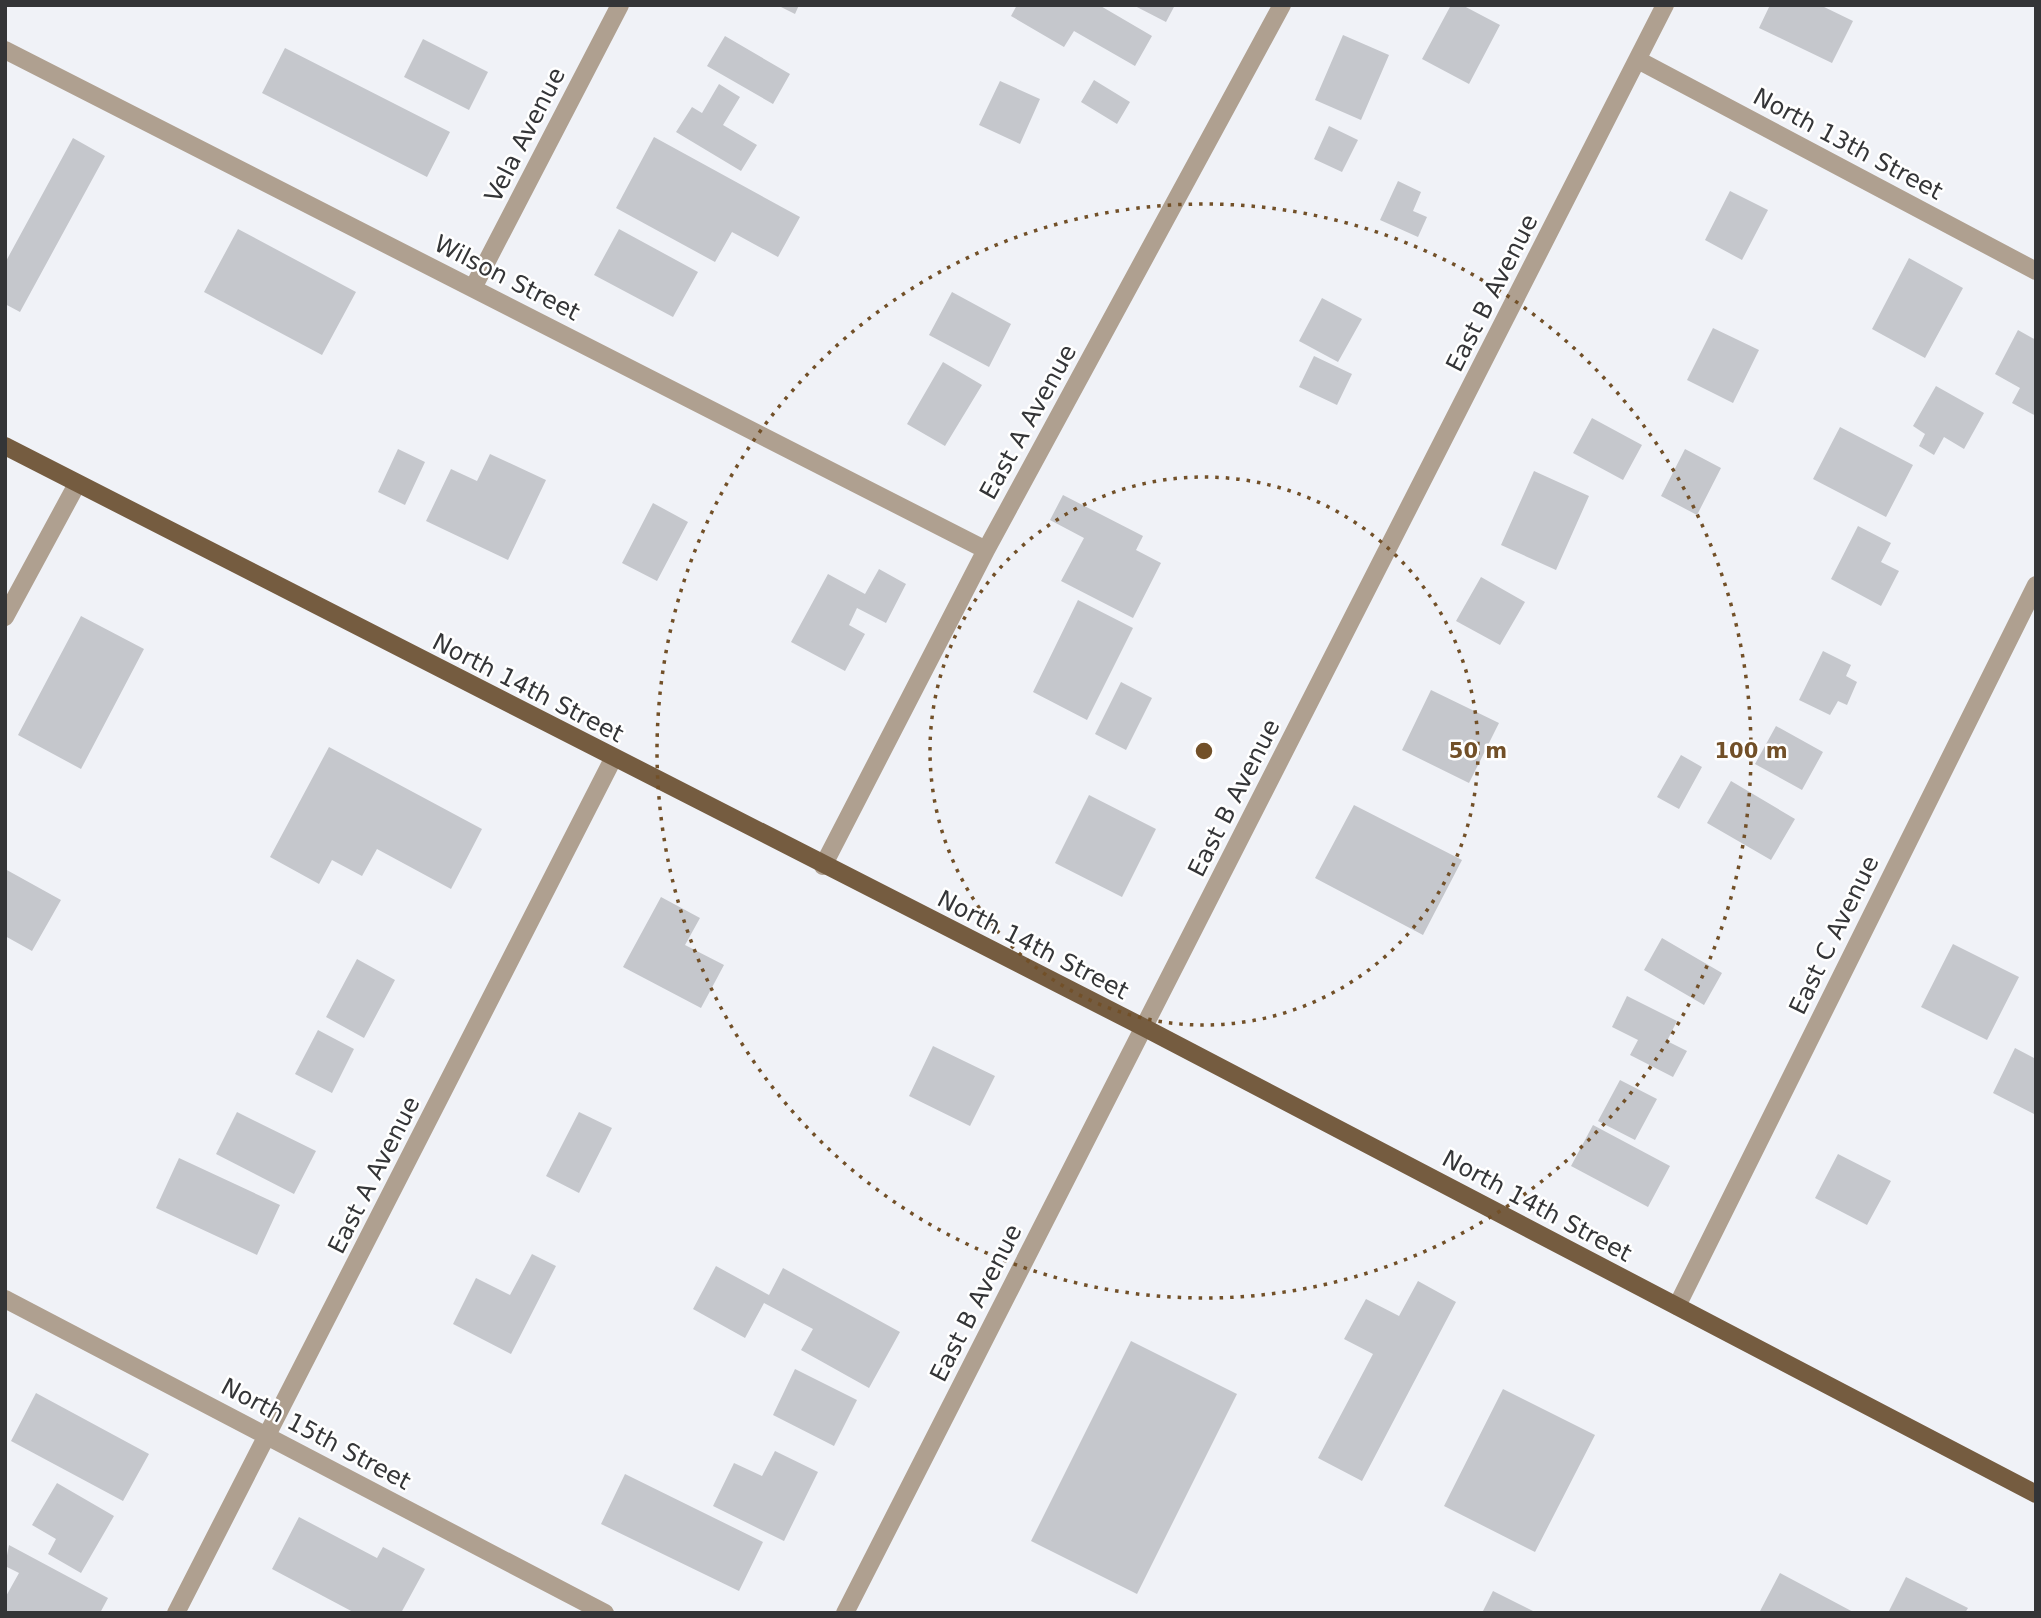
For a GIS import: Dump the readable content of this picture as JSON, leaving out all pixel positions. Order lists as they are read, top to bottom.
{
  "streets": {
    "main road": ["North 14th Street"],
    "street": [
      "Vela Avenue",
      "North 13th Street",
      "Wilson Street",
      "East B Avenue",
      "East A Avenue",
      "East C Avenue",
      "North 15th Street"
    ]
  },
  "crossings": [
    ["Vela Avenue", "Wilson Street"],
    ["North 13th Street", "East B Avenue"],
    ["Wilson Street", "East A Avenue"],
    ["East B Avenue", "North 14th Street"],
    ["East A Avenue", "North 14th Street"],
    ["East A Avenue", "North 15th Street"],
    ["North 14th Street", "East C Avenue"]
  ],
  "rings": ["50 m", "100 m"]
}
